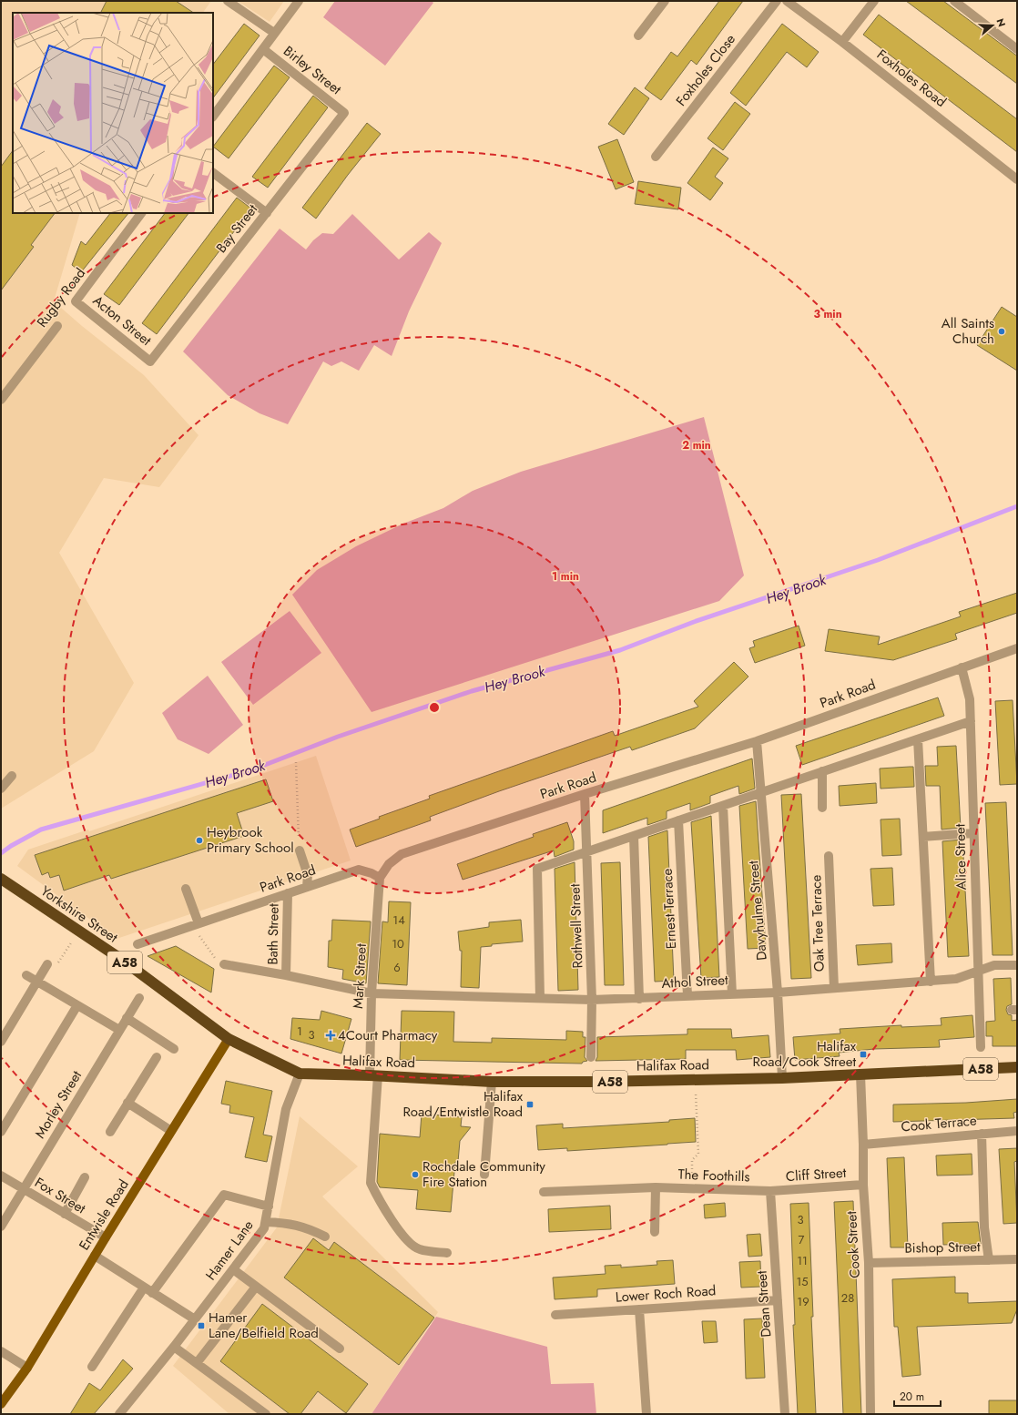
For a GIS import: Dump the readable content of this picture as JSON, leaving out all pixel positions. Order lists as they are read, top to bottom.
{
  "streets": {
    "highway": ["Yorkshire Street", "A58", "Halifax Road"],
    "main road": ["Entwisle Road"],
    "street": [
      "Birley Street",
      "Foxholes Close",
      "Foxholes Road",
      "Bay Street",
      "Rugby Road",
      "Acton Street",
      "Park Road",
      "Alice Street",
      "Ernest Terrace",
      "Davyhulme Street",
      "Oak Tree Terrace",
      "Rothwell Street",
      "Bath Street",
      "Mark Street",
      "Athol Street",
      "Morley Street",
      "Cook Terrace",
      "Cliff Street",
      "The Foothills",
      "Fox Street",
      "Cook Street",
      "Bishop Street",
      "Hamer Lane",
      "Lower Roch Road",
      "Dean Street"
    ]
  },
  "crossings": [
    ["Birley Street", "Bay Street"],
    ["Bay Street", "Acton Street"],
    ["Rugby Road", "Acton Street"],
    ["Park Road", "Alice Street"],
    ["Park Road", "Davyhulme Street"],
    ["Park Road", "Rothwell Street"],
    ["Park Road", "Bath Street"],
    ["Park Road", "Mark Street"],
    ["Alice Street", "Athol Street"],
    ["Ernest Terrace", "Athol Street"],
    ["Davyhulme Street", "Athol Street"],
    ["Davyhulme Street", "Halifax Road"],
    ["Yorkshire Street", "Halifax Road"],
    ["Yorkshire Street", "Entwisle Road"],
    ["Oak Tree Terrace", "Athol Street"],
    ["Rothwell Street", "Athol Street"],
    ["Bath Street", "Athol Street"],
    ["Mark Street", "Athol Street"],
    ["Mark Street", "Halifax Road"],
    ["Halifax Road", "Entwisle Road"],
    ["Halifax Road", "Cook Street"],
    ["Halifax Road", "Hamer Lane"],
    ["Morley Street", "Fox Street"],
    ["Cook Terrace", "Cook Street"],
    ["Cliff Street", "The Foothills"],
    ["Cliff Street", "Cook Street"],
    ["Cliff Street", "Dean Street"],
    ["The Foothills", "Dean Street"],
    ["Fox Street", "Entwisle Road"],
    ["Cook Street", "Bishop Street"],
    ["Lower Roch Road", "Dean Street"]
  ],
  "water": ["Hey Brook"],
  "places": {
    "other": ["All Saints Church", "Heybrook Primary School", "Rochdale Community Fire Station"],
    "health": ["4Court Pharmacy"],
    "transit": ["Halifax Road/Cook Street", "Halifax Road/Entwistle Road", "Hamer Lane/Belfield Road"]
  },
  "house_numbers": [
    "14",
    "10",
    "6",
    "1",
    "3",
    "3",
    "7",
    "11",
    "15",
    "28",
    "19"
  ],
  "scale_bar": "20 m",
  "north": "right",
  "rings": ["3 min", "2 min", "1 min"]
}
